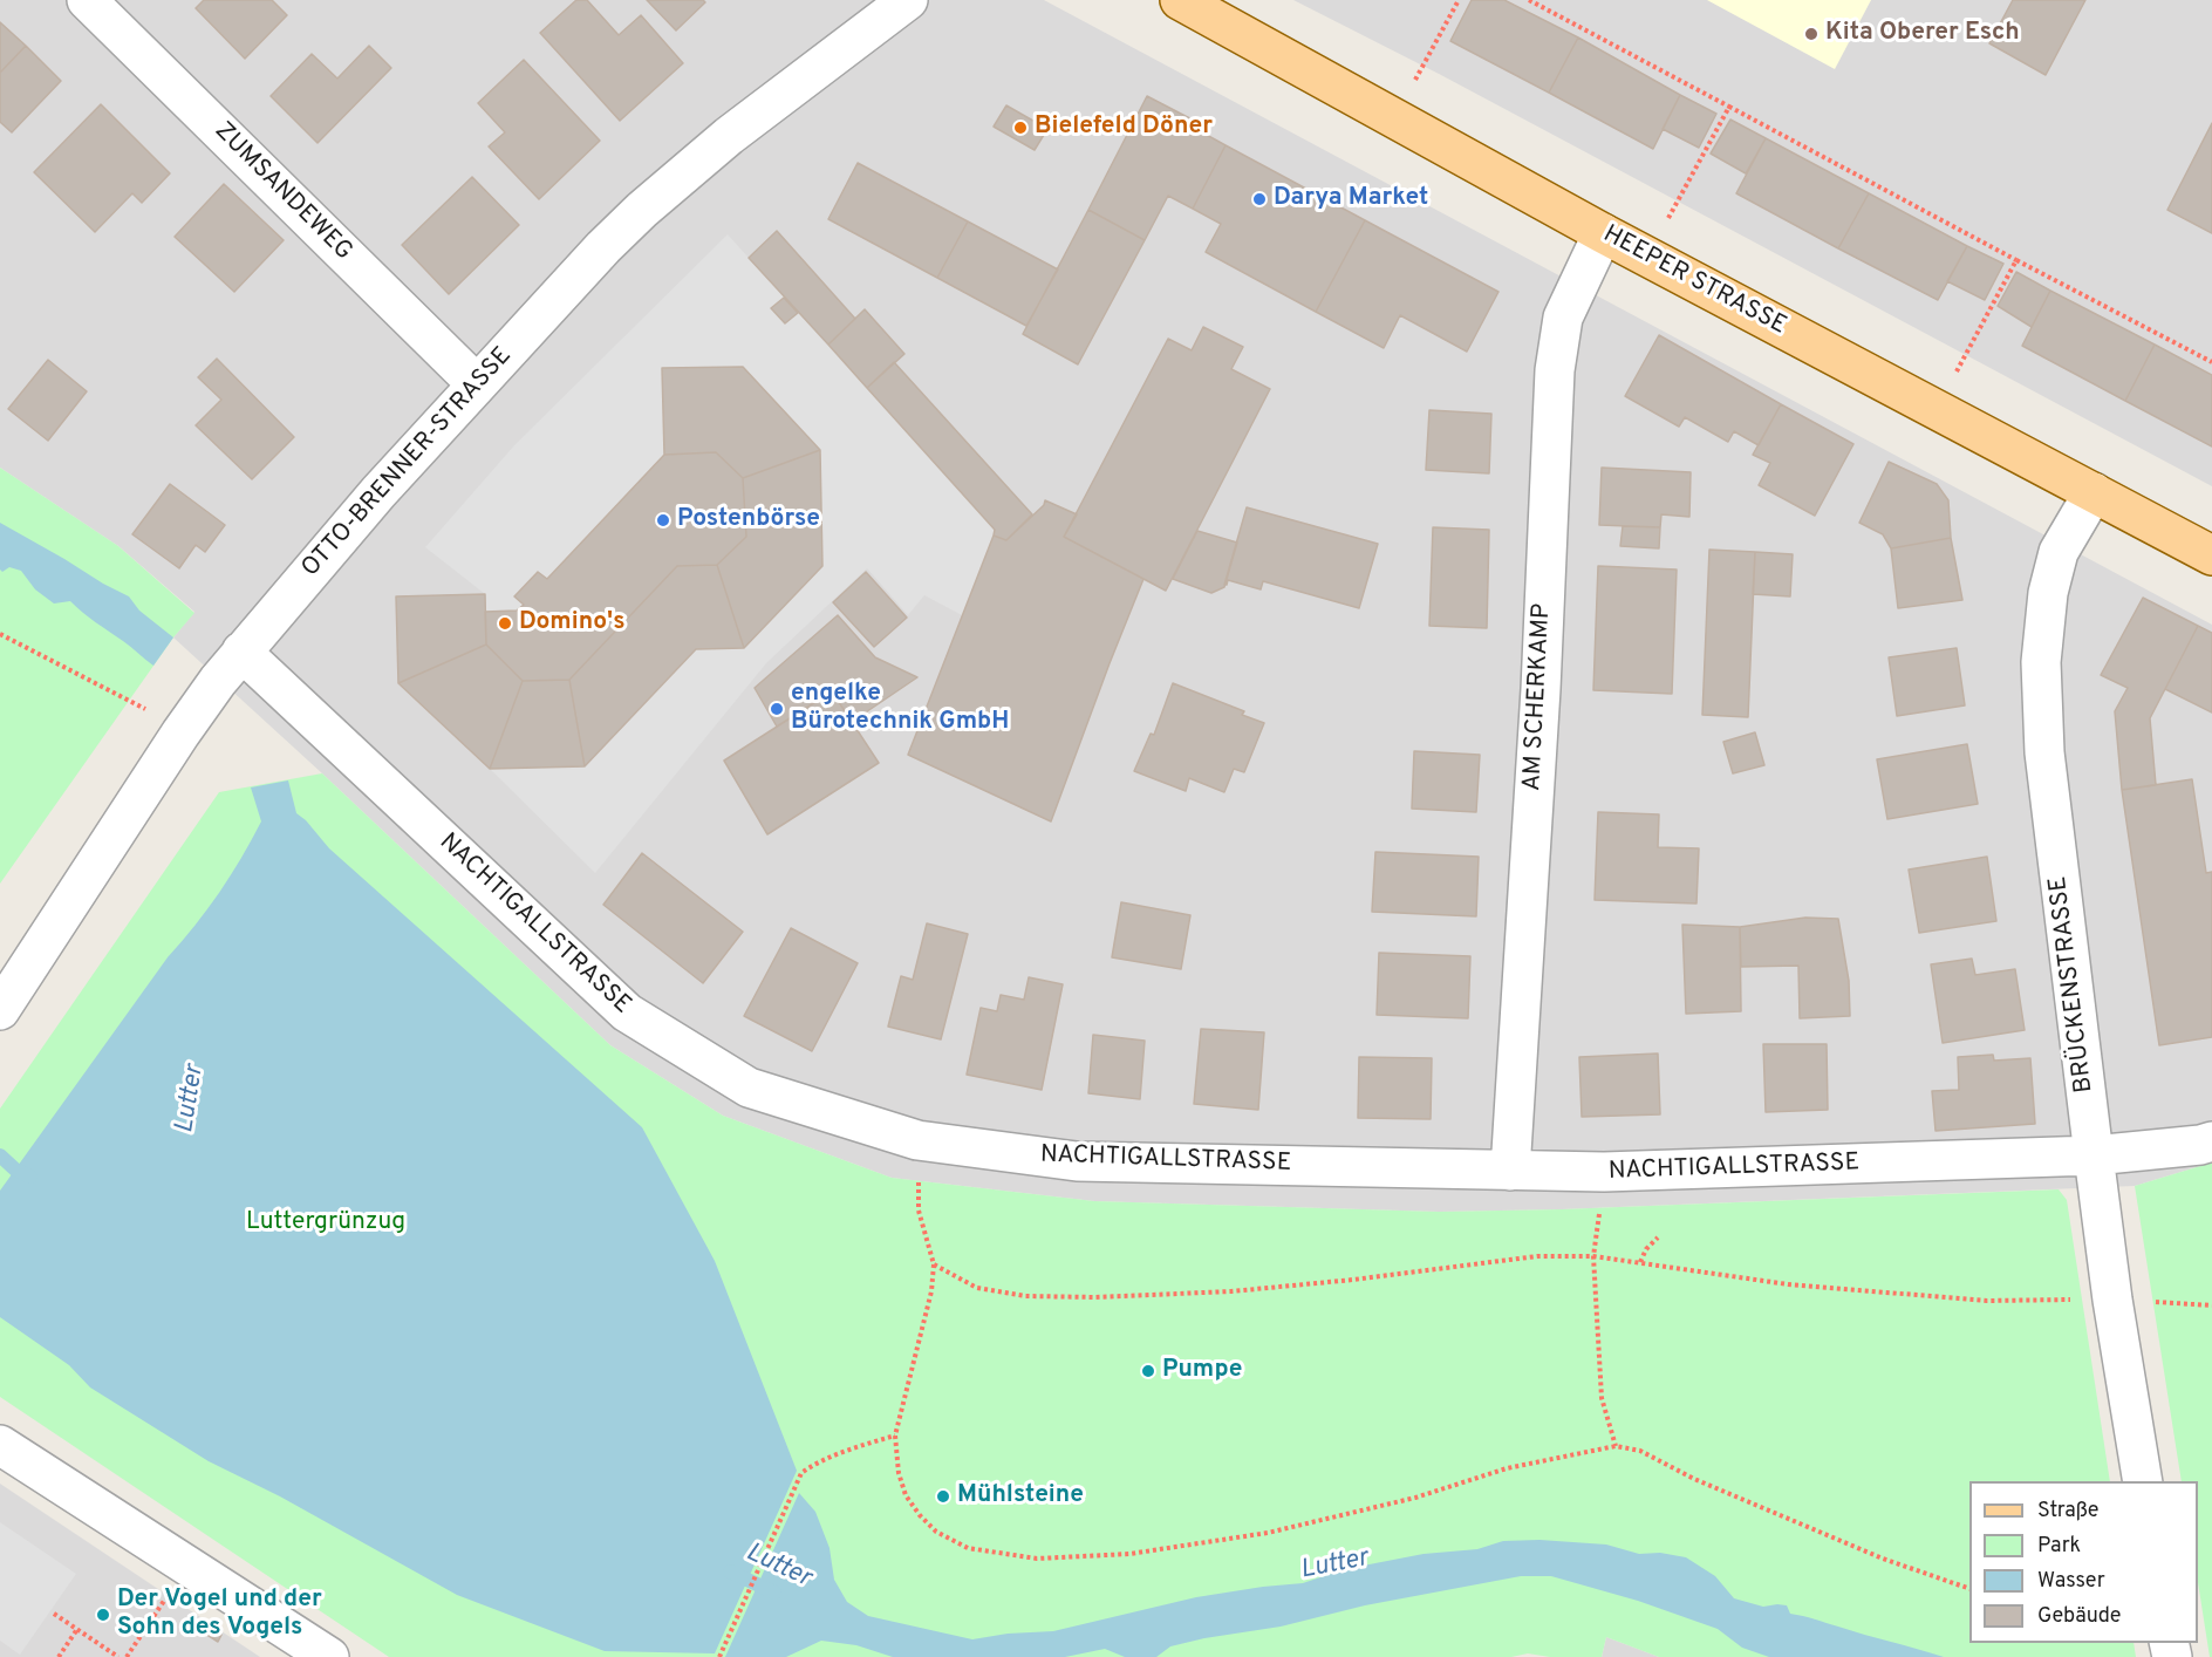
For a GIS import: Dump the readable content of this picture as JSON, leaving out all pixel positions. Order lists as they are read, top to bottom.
{
  "streets": {
    "main road": ["HEEPER STRASSE"],
    "street": [
      "ZUMSANDEWEG",
      "OTTO-BRENNER-STRASSE",
      "AM SCHERKAMP",
      "NACHTIGALLSTRASSE",
      "BRÜCKENSTRASSE"
    ]
  },
  "crossings": [
    ["ZUMSANDEWEG", "OTTO-BRENNER-STRASSE"],
    ["HEEPER STRASSE", "AM SCHERKAMP"],
    ["HEEPER STRASSE", "BRÜCKENSTRASSE"],
    ["OTTO-BRENNER-STRASSE", "NACHTIGALLSTRASSE"],
    ["AM SCHERKAMP", "NACHTIGALLSTRASSE"],
    ["NACHTIGALLSTRASSE", "BRÜCKENSTRASSE"]
  ],
  "water": ["Lutter"],
  "parks": ["Luttergrünzug"],
  "places": [
    "Kita Oberer Esch",
    "Bielefeld Döner",
    "Darya Market",
    "Postenbörse",
    "Domino's",
    "engelke Bürotechnik GmbH",
    "Pumpe",
    "Mühlsteine",
    "Der Vogel und der Sohn des Vogels"
  ],
  "legend": [
    "Straße",
    "Park",
    "Wasser",
    "Gebäude"
  ]
}
